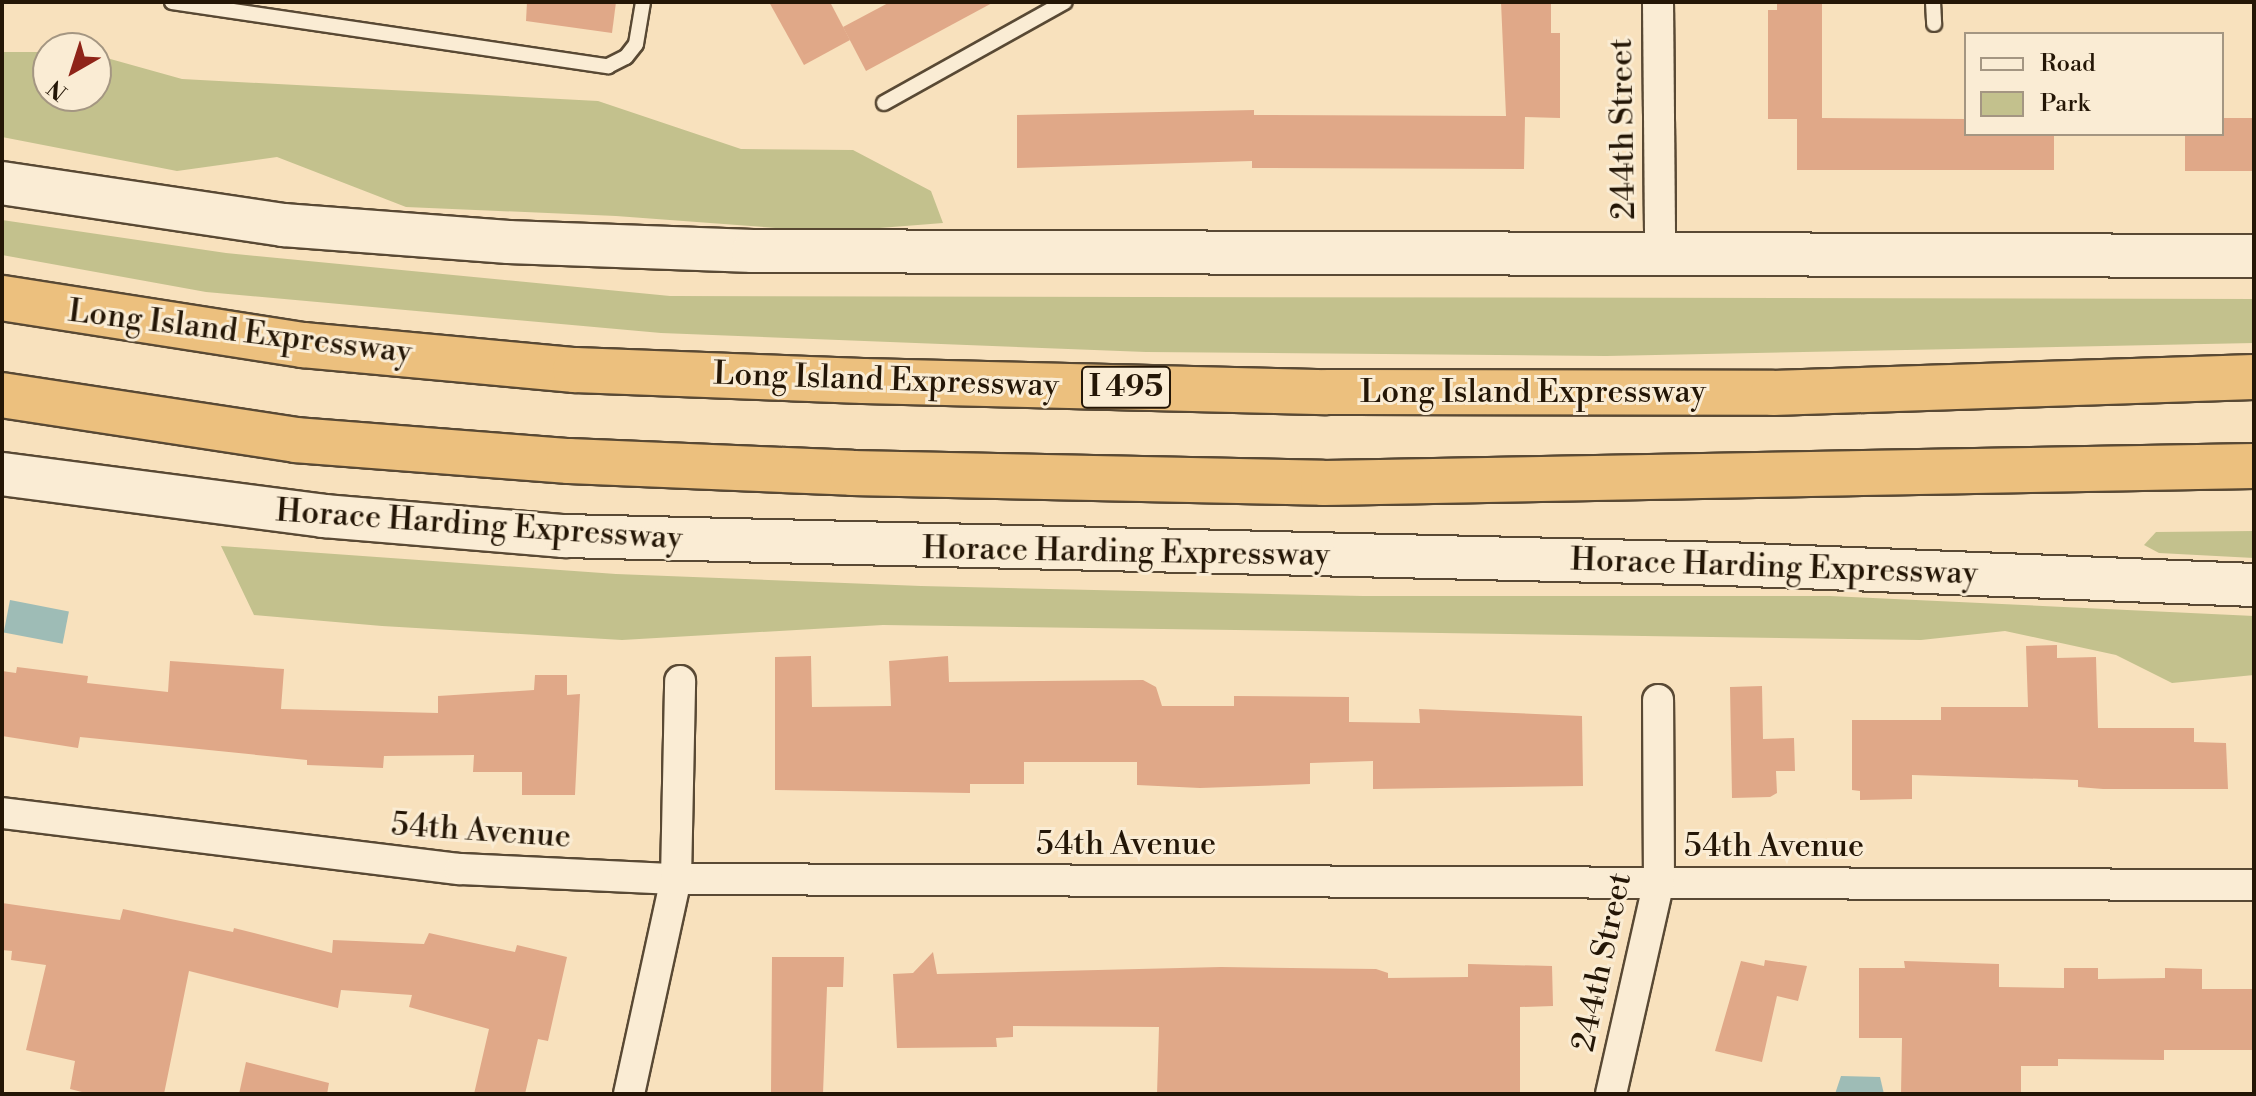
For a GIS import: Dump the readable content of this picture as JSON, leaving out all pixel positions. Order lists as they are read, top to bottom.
{
  "streets": {
    "highway": ["Long Island Expressway", "I 495"],
    "main road": ["Horace Harding Expressway"],
    "street": ["244th Street", "54th Avenue"]
  },
  "crossings": [
    ["244th Street", "54th Avenue"]
  ],
  "legend": ["Road", "Park"],
  "north": "bottom left"
}
